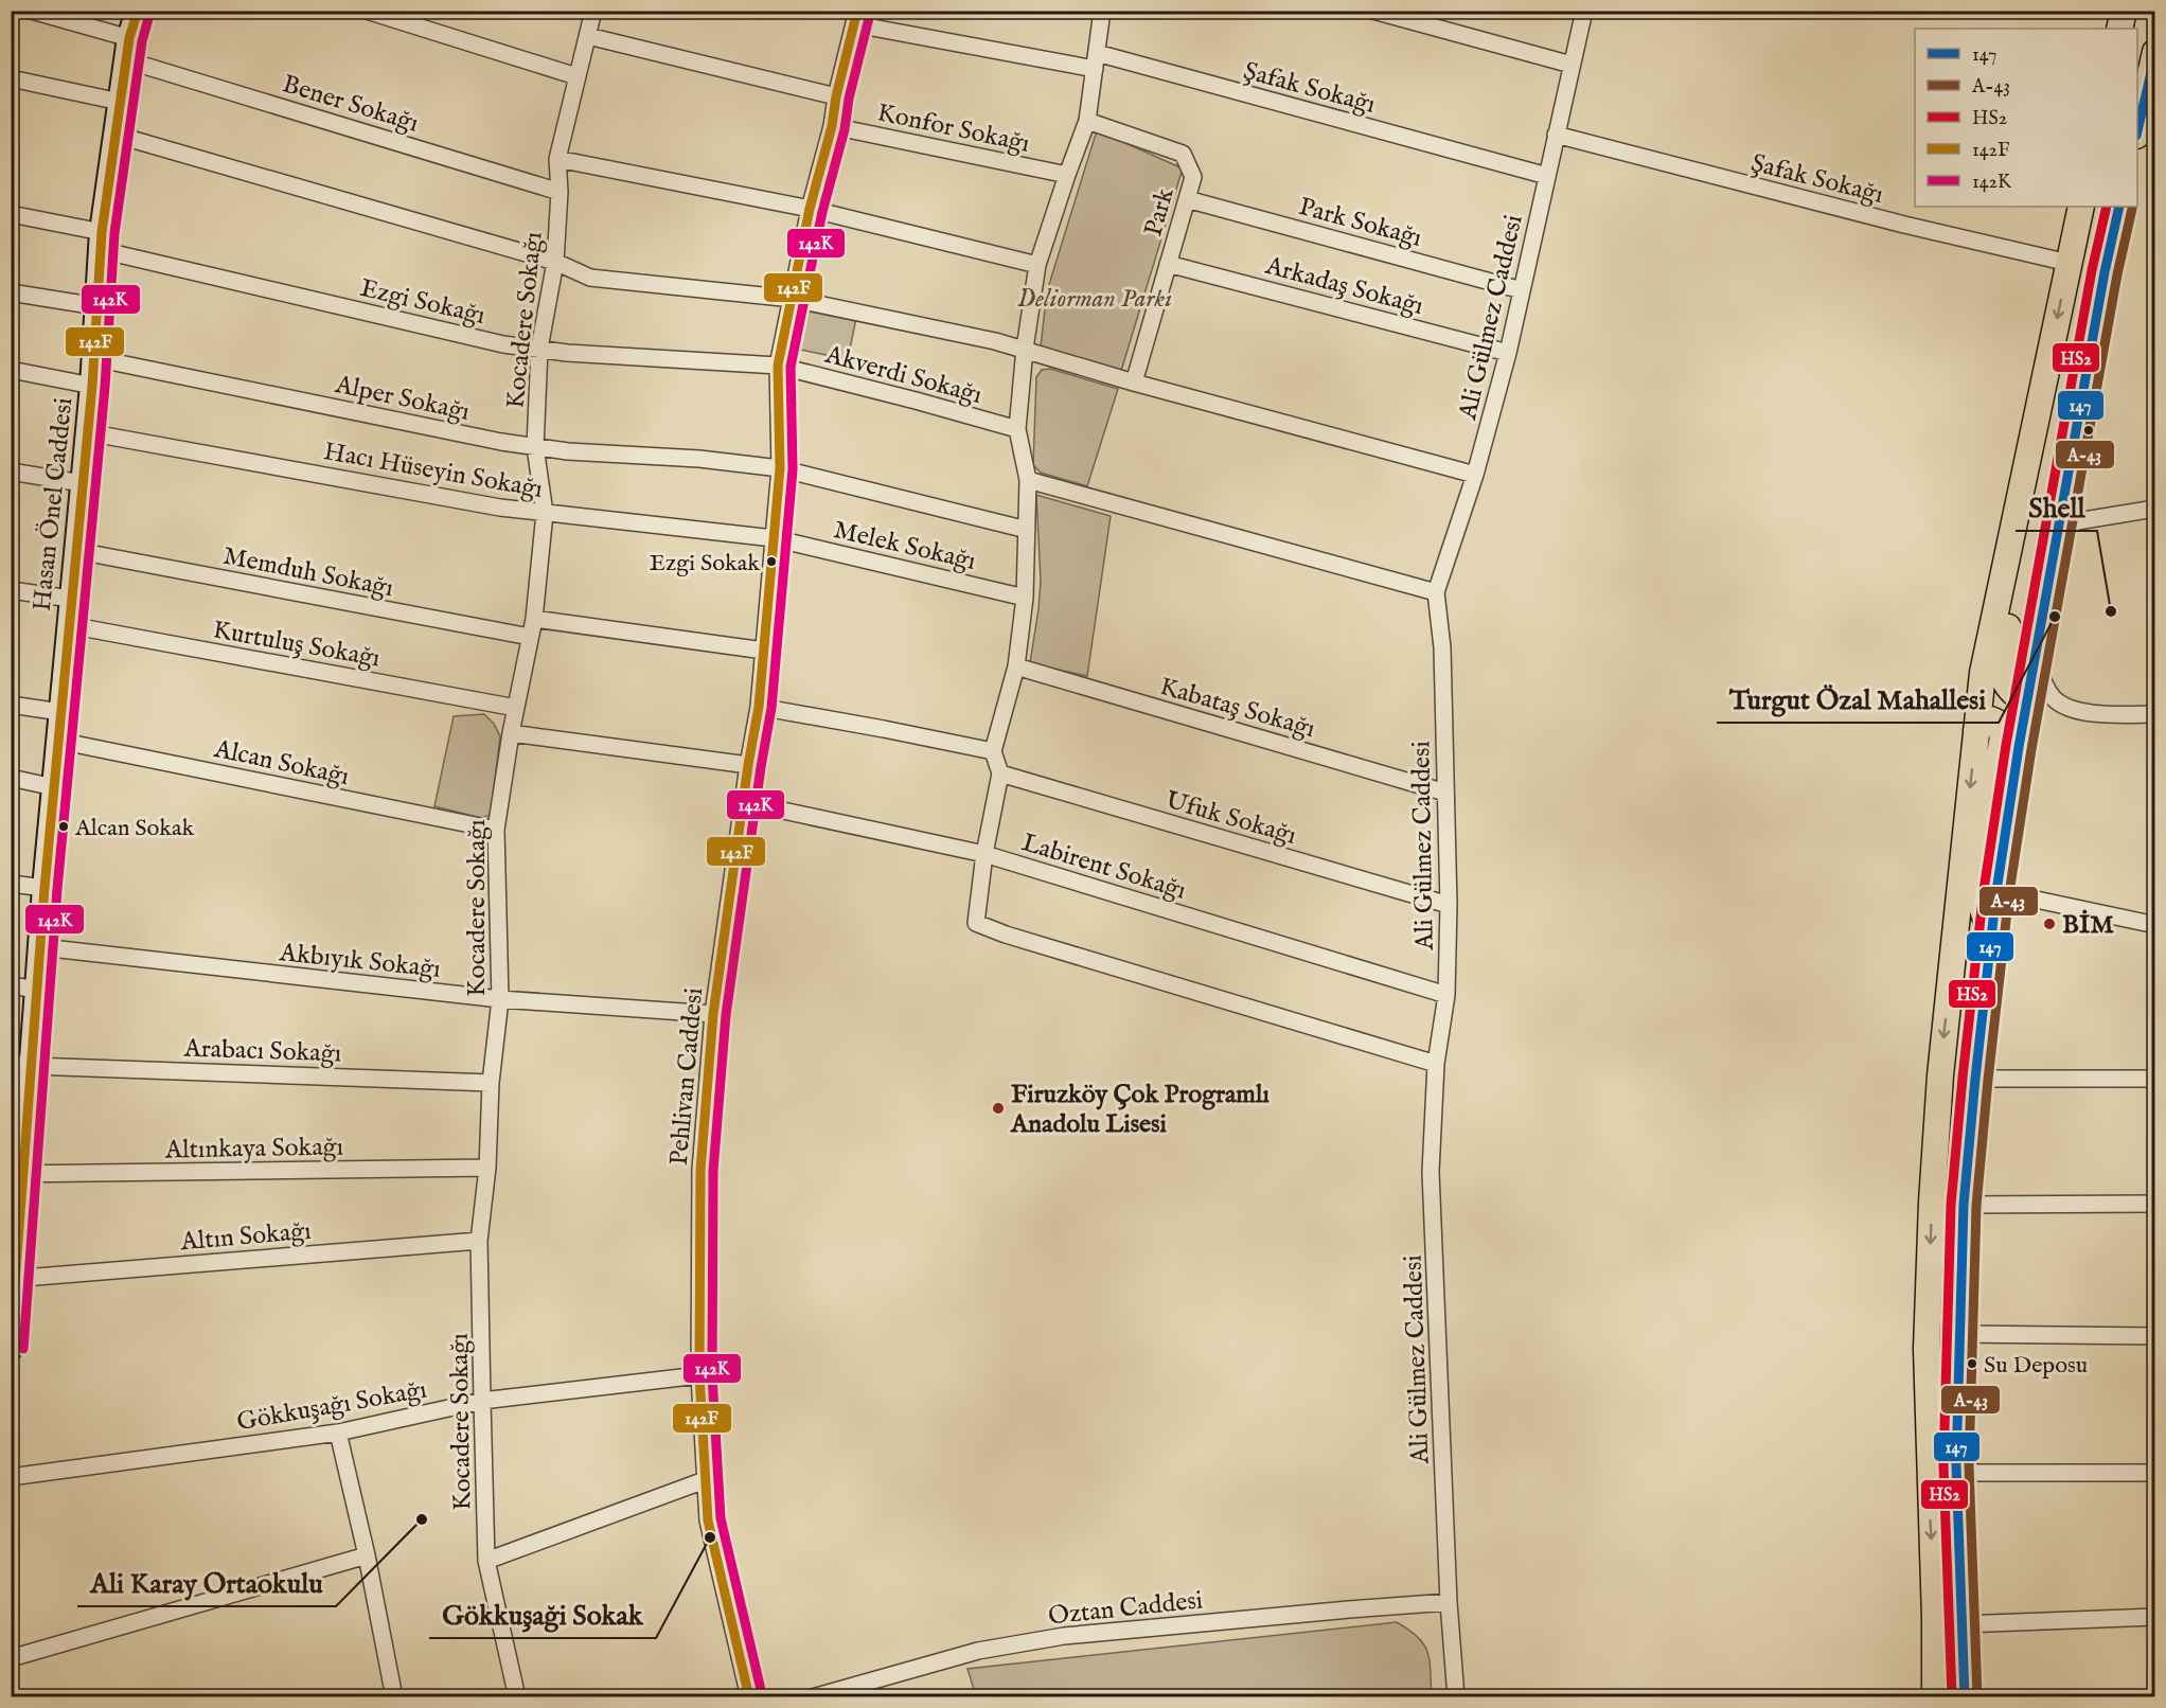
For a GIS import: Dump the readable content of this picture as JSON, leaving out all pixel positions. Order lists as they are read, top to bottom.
{
  "streets": {
    "main road": ["Hasan Önel Caddesi"],
    "street": [
      "Şafak Sokağı",
      "Bener Sokağı",
      "Konfor Sokağı",
      "Park",
      "Park Sokağı",
      "Arkadaş Sokağı",
      "Ezgi Sokağı",
      "Ali Gülmez Caddesi",
      "Kocadere Sokağı",
      "Akverdi Sokağı",
      "Alper Sokağı",
      "Hacı Hüseyin Sokağı",
      "Melek Sokağı",
      "Memduh Sokağı",
      "Kurtuluş Sokağı",
      "Kabataş Sokağı",
      "Alcan Sokağı",
      "Ufuk Sokağı",
      "Labirent Sokağı",
      "Akbıyık Sokağı",
      "Arabacı Sokağı",
      "Pehlivan Caddesi",
      "Altınkaya Sokağı",
      "Altın Sokağı",
      "Gökkuşağı Sokağı",
      "Oztan Caddesi"
    ]
  },
  "crossings": [
    ["Şafak Sokağı", "Ali Gülmez Caddesi"],
    ["Şafak Sokağı", "Pehlivan Caddesi"],
    ["Bener Sokağı", "Kocadere Sokağı"],
    ["Bener Sokağı", "Hasan Önel Caddesi"],
    ["Konfor Sokağı", "Pehlivan Caddesi"],
    ["Park", "Park Sokağı"],
    ["Park", "Arkadaş Sokağı"],
    ["Park Sokağı", "Ali Gülmez Caddesi"],
    ["Arkadaş Sokağı", "Ali Gülmez Caddesi"],
    ["Ezgi Sokağı", "Kocadere Sokağı"],
    ["Ezgi Sokağı", "Akverdi Sokağı"],
    ["Ezgi Sokağı", "Hasan Önel Caddesi"],
    ["Ezgi Sokağı", "Pehlivan Caddesi"],
    ["Ali Gülmez Caddesi", "Kabataş Sokağı"],
    ["Ali Gülmez Caddesi", "Ufuk Sokağı"],
    ["Ali Gülmez Caddesi", "Labirent Sokağı"],
    ["Ali Gülmez Caddesi", "Oztan Caddesi"],
    ["Kocadere Sokağı", "Alper Sokağı"],
    ["Kocadere Sokağı", "Hacı Hüseyin Sokağı"],
    ["Kocadere Sokağı", "Memduh Sokağı"],
    ["Kocadere Sokağı", "Kurtuluş Sokağı"],
    ["Kocadere Sokağı", "Alcan Sokağı"],
    ["Kocadere Sokağı", "Akbıyık Sokağı"],
    ["Kocadere Sokağı", "Arabacı Sokağı"],
    ["Kocadere Sokağı", "Altınkaya Sokağı"],
    ["Kocadere Sokağı", "Altın Sokağı"],
    ["Kocadere Sokağı", "Gökkuşağı Sokağı"],
    ["Akverdi Sokağı", "Pehlivan Caddesi"],
    ["Alper Sokağı", "Hasan Önel Caddesi"],
    ["Alper Sokağı", "Pehlivan Caddesi"],
    ["Hacı Hüseyin Sokağı", "Hasan Önel Caddesi"],
    ["Hacı Hüseyin Sokağı", "Melek Sokağı"],
    ["Hacı Hüseyin Sokağı", "Pehlivan Caddesi"],
    ["Hasan Önel Caddesi", "Memduh Sokağı"],
    ["Hasan Önel Caddesi", "Kurtuluş Sokağı"],
    ["Hasan Önel Caddesi", "Alcan Sokağı"],
    ["Hasan Önel Caddesi", "Akbıyık Sokağı"],
    ["Hasan Önel Caddesi", "Arabacı Sokağı"],
    ["Hasan Önel Caddesi", "Altınkaya Sokağı"],
    ["Hasan Önel Caddesi", "Altın Sokağı"],
    ["Melek Sokağı", "Pehlivan Caddesi"],
    ["Labirent Sokağı", "Pehlivan Caddesi"],
    ["Akbıyık Sokağı", "Pehlivan Caddesi"],
    ["Pehlivan Caddesi", "Gökkuşağı Sokağı"]
  ],
  "parks": ["Deliorman Parkı"],
  "places": [
    "Ezgi Sokak",
    "Shell",
    "Turgut Özal Mahallesi",
    "Alcan Sokak",
    "BİM",
    "Firuzköy Çok Programlı Anadolu Lisesi",
    "Su Deposu",
    "Ali Karay Ortaokulu",
    "Gökkuşaği Sokak"
  ],
  "lines": [
    "transit line 142F",
    "transit line 142K",
    "transit line 147",
    "transit line HS2",
    "transit line A-43"
  ],
  "legend": [
    "147",
    "A-43",
    "HS2",
    "142F",
    "142K"
  ]
}
